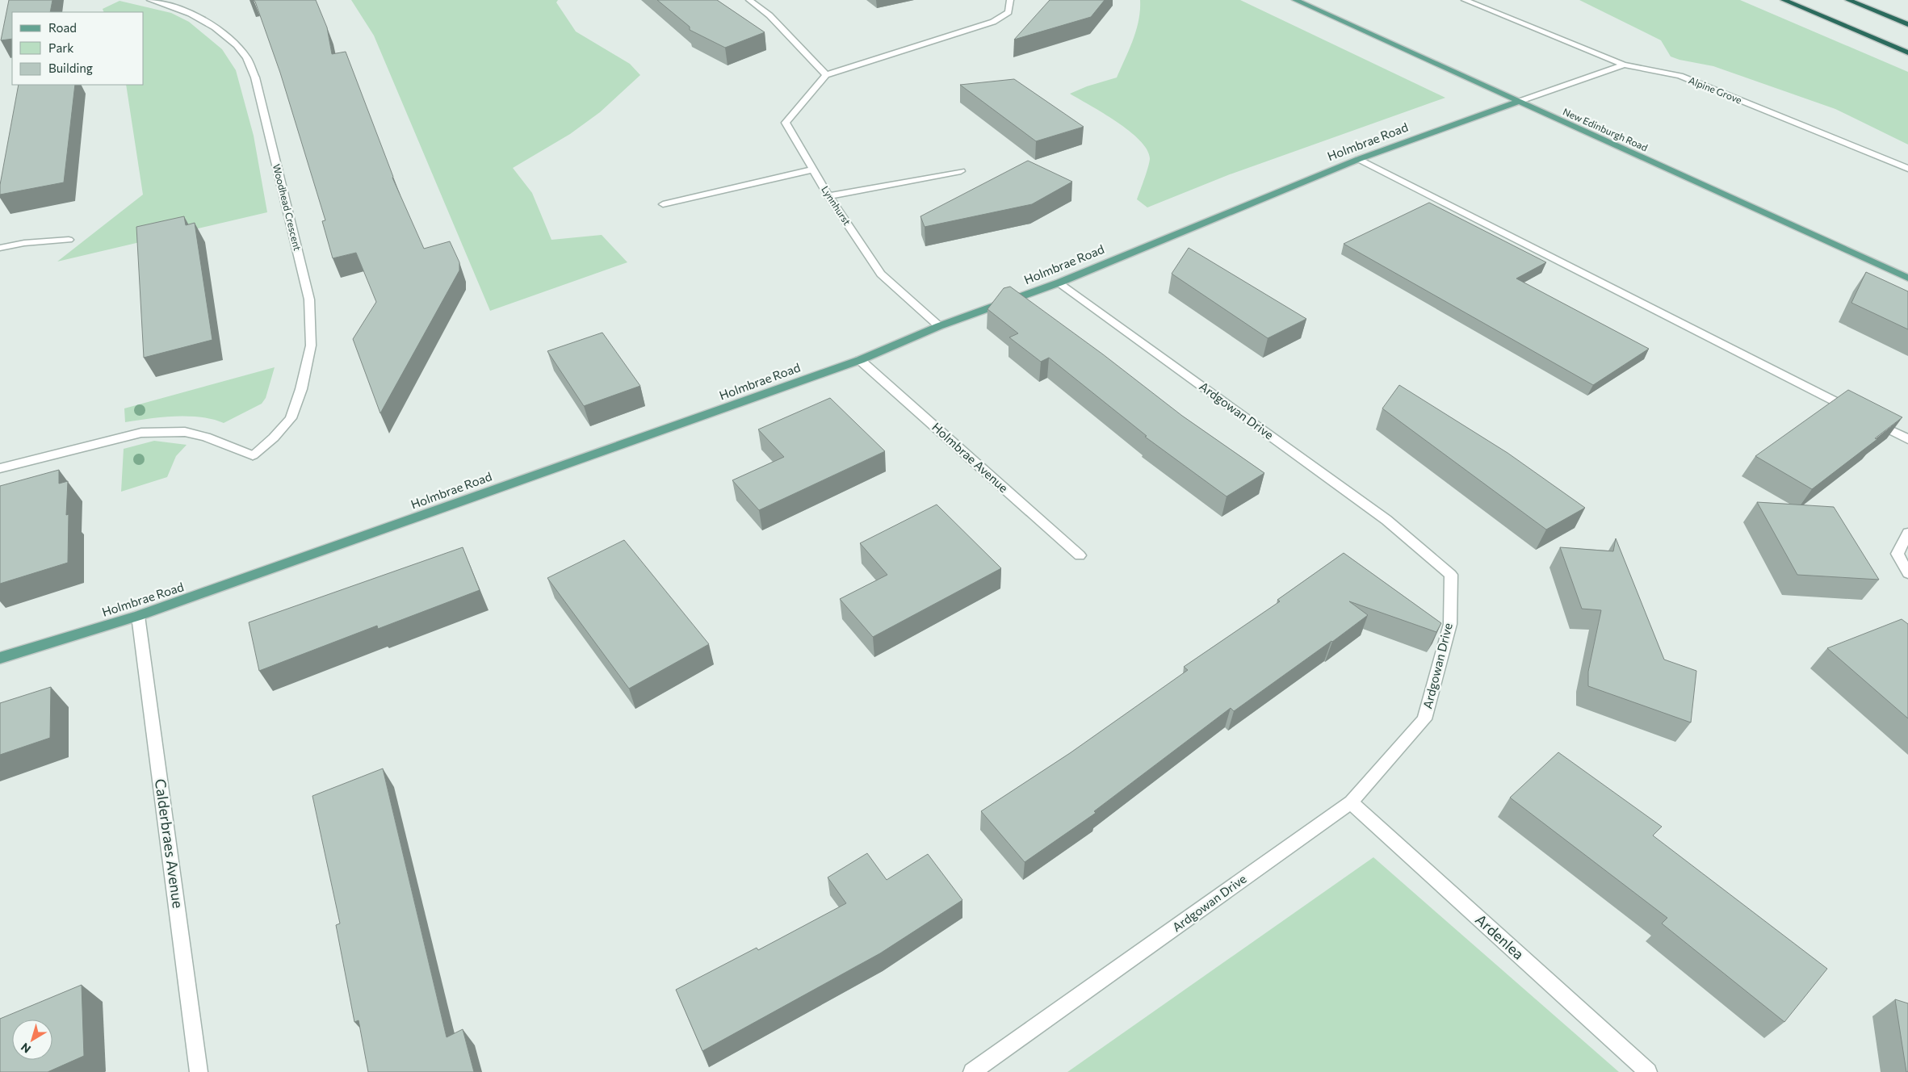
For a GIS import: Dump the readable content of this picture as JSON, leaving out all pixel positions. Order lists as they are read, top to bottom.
{
  "streets": {
    "main road": ["New Edinburgh Road", "Holmbrae Road"],
    "street": [
      "Alpine Grove",
      "Lynnhurst",
      "Woodhead Crescent",
      "Ardgowan Drive",
      "Holmbrae Avenue",
      "Calderbraes Avenue",
      "Ardenlea"
    ]
  },
  "crossings": [
    ["New Edinburgh Road", "Holmbrae Road"],
    ["Holmbrae Road", "Lynnhurst"],
    ["Holmbrae Road", "Ardgowan Drive"],
    ["Holmbrae Road", "Holmbrae Avenue"],
    ["Holmbrae Road", "Calderbraes Avenue"],
    ["Ardgowan Drive", "Ardenlea"]
  ],
  "legend": ["Road", "Park", "Building"],
  "north": "bottom left"
}
